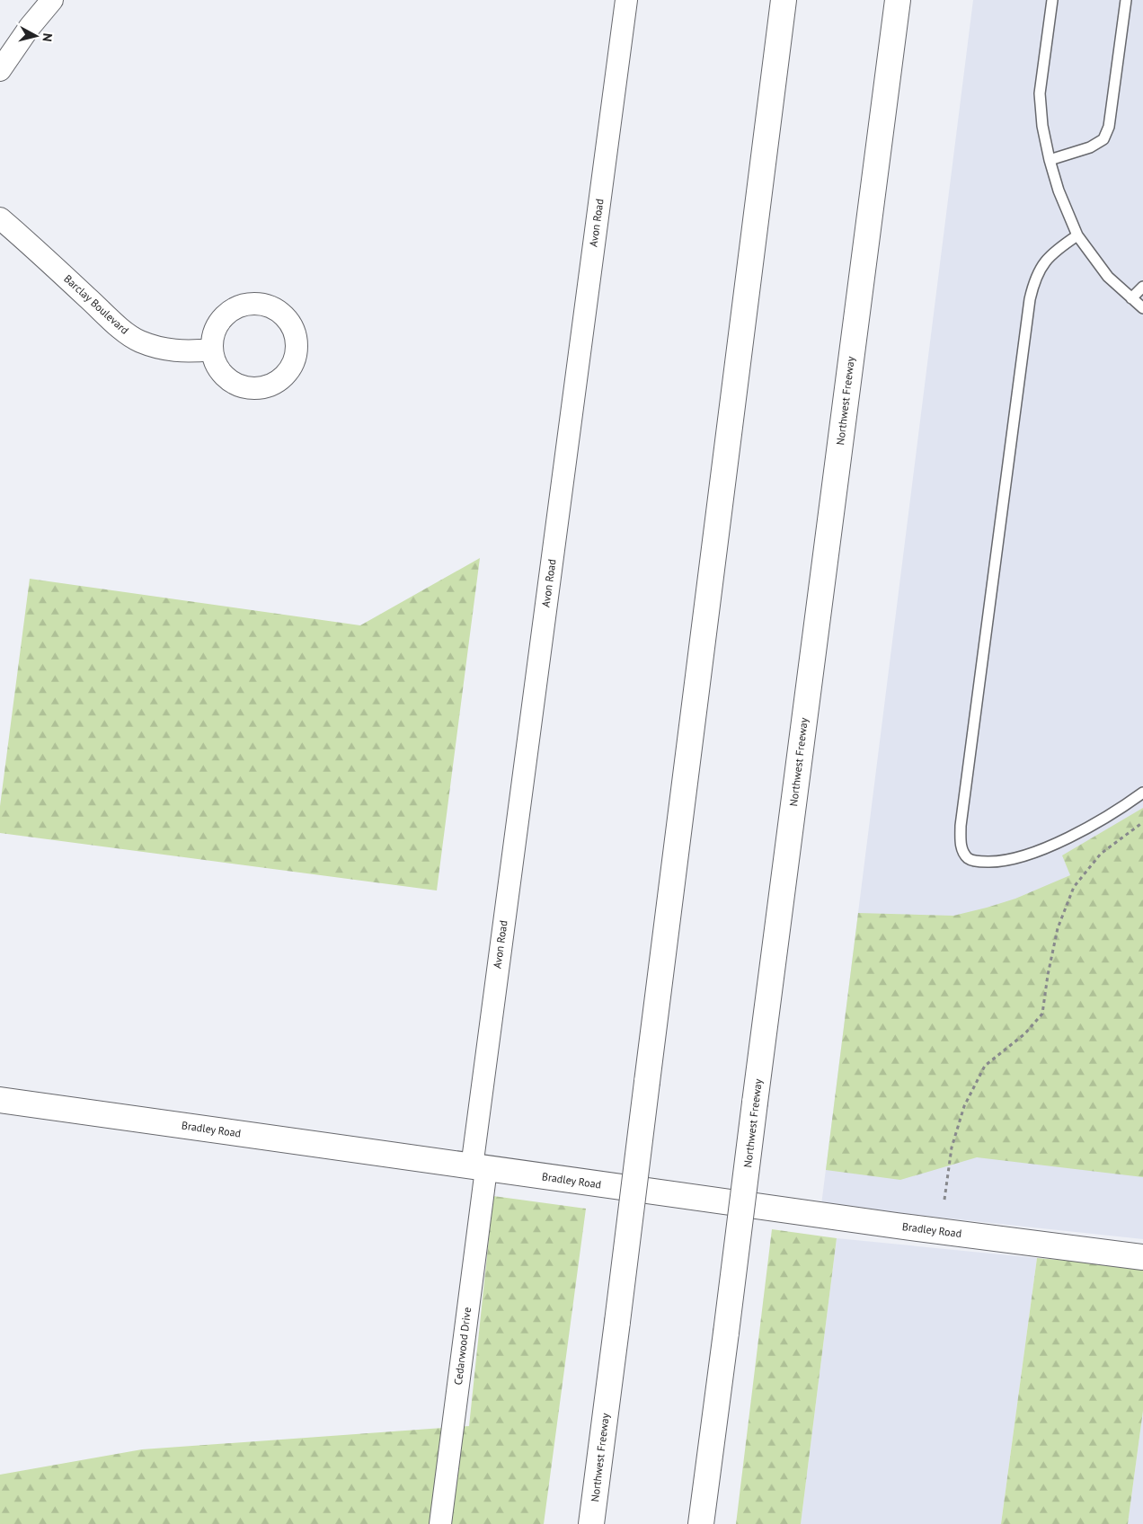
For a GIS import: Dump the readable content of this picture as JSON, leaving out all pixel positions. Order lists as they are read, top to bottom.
{
  "streets": {
    "main road": ["Northwest Freeway", "Bradley Road"],
    "street": ["Avon Road", "Barclay Boulevard", "Cedarwood Drive"]
  },
  "crossings": [
    ["Avon Road", "Bradley Road"],
    ["Avon Road", "Cedarwood Drive"],
    ["Bradley Road", "Cedarwood Drive"]
  ],
  "north": "right"
}
